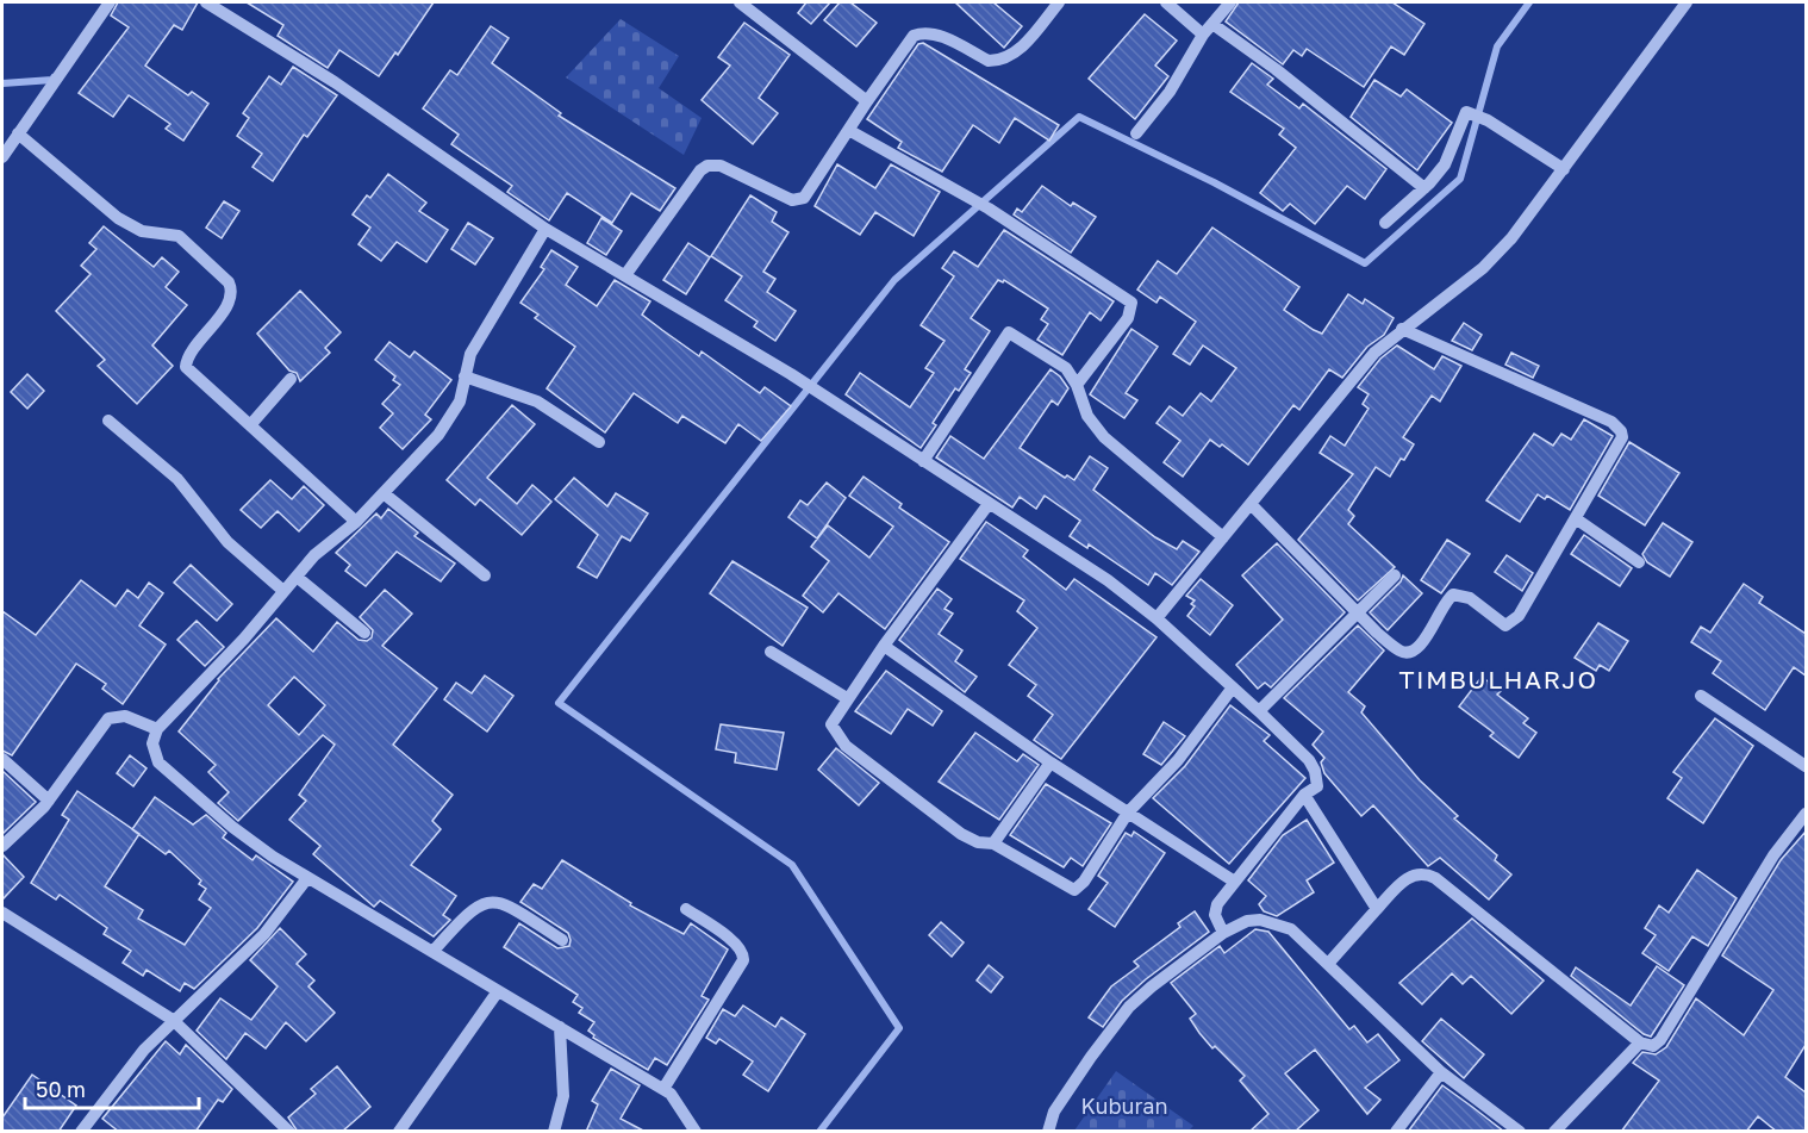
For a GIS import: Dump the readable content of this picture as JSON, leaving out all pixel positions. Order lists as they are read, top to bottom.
{
  "districts": ["TIMBULHARJO"],
  "parks": ["Kuburan"],
  "scale_bar": "50 m"
}
